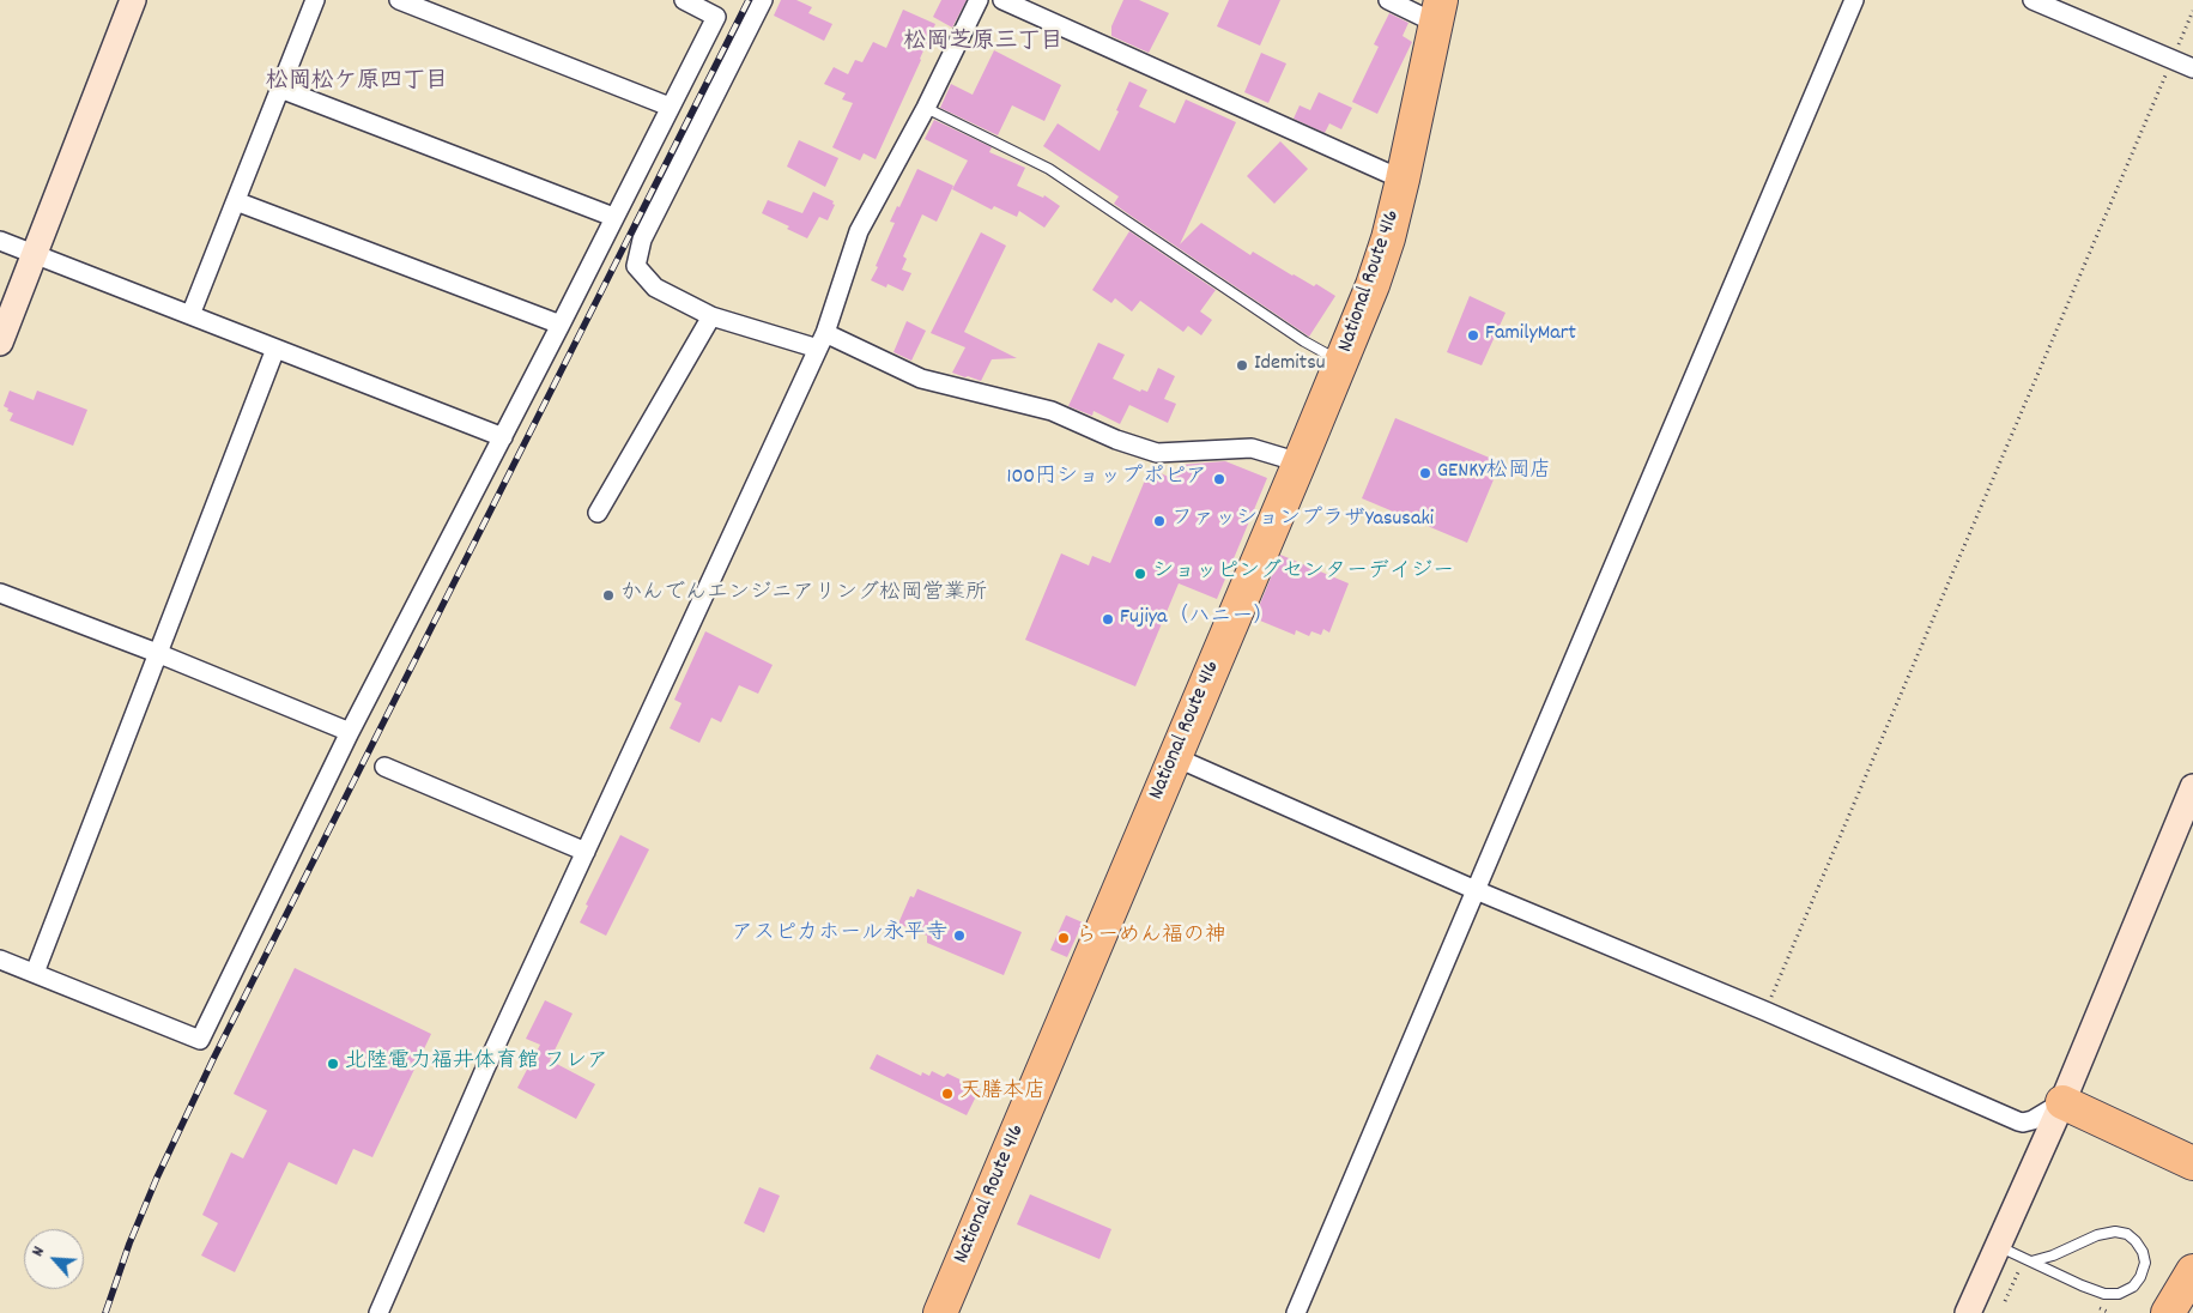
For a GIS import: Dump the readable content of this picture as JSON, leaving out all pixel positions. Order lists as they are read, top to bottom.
{
  "streets": {
    "highway": ["National Route 416"]
  },
  "districts": ["松岡芝原三丁目", "松岡松ケ原四丁目"],
  "places": [
    "FamilyMart",
    "Idemitsu",
    "GENKY松岡店",
    "100円ショップポピア",
    "ファッションプラザYasusaki",
    "ショッピングセンターデイジー",
    "かんでんエンジニアリング松岡営業所",
    "Fujiya（ハニー）",
    "アスピカホール永平寺",
    "らーめん福の神",
    "北陸電力福井体育館 フレア",
    "天膳本店"
  ],
  "north": "top left"
}
